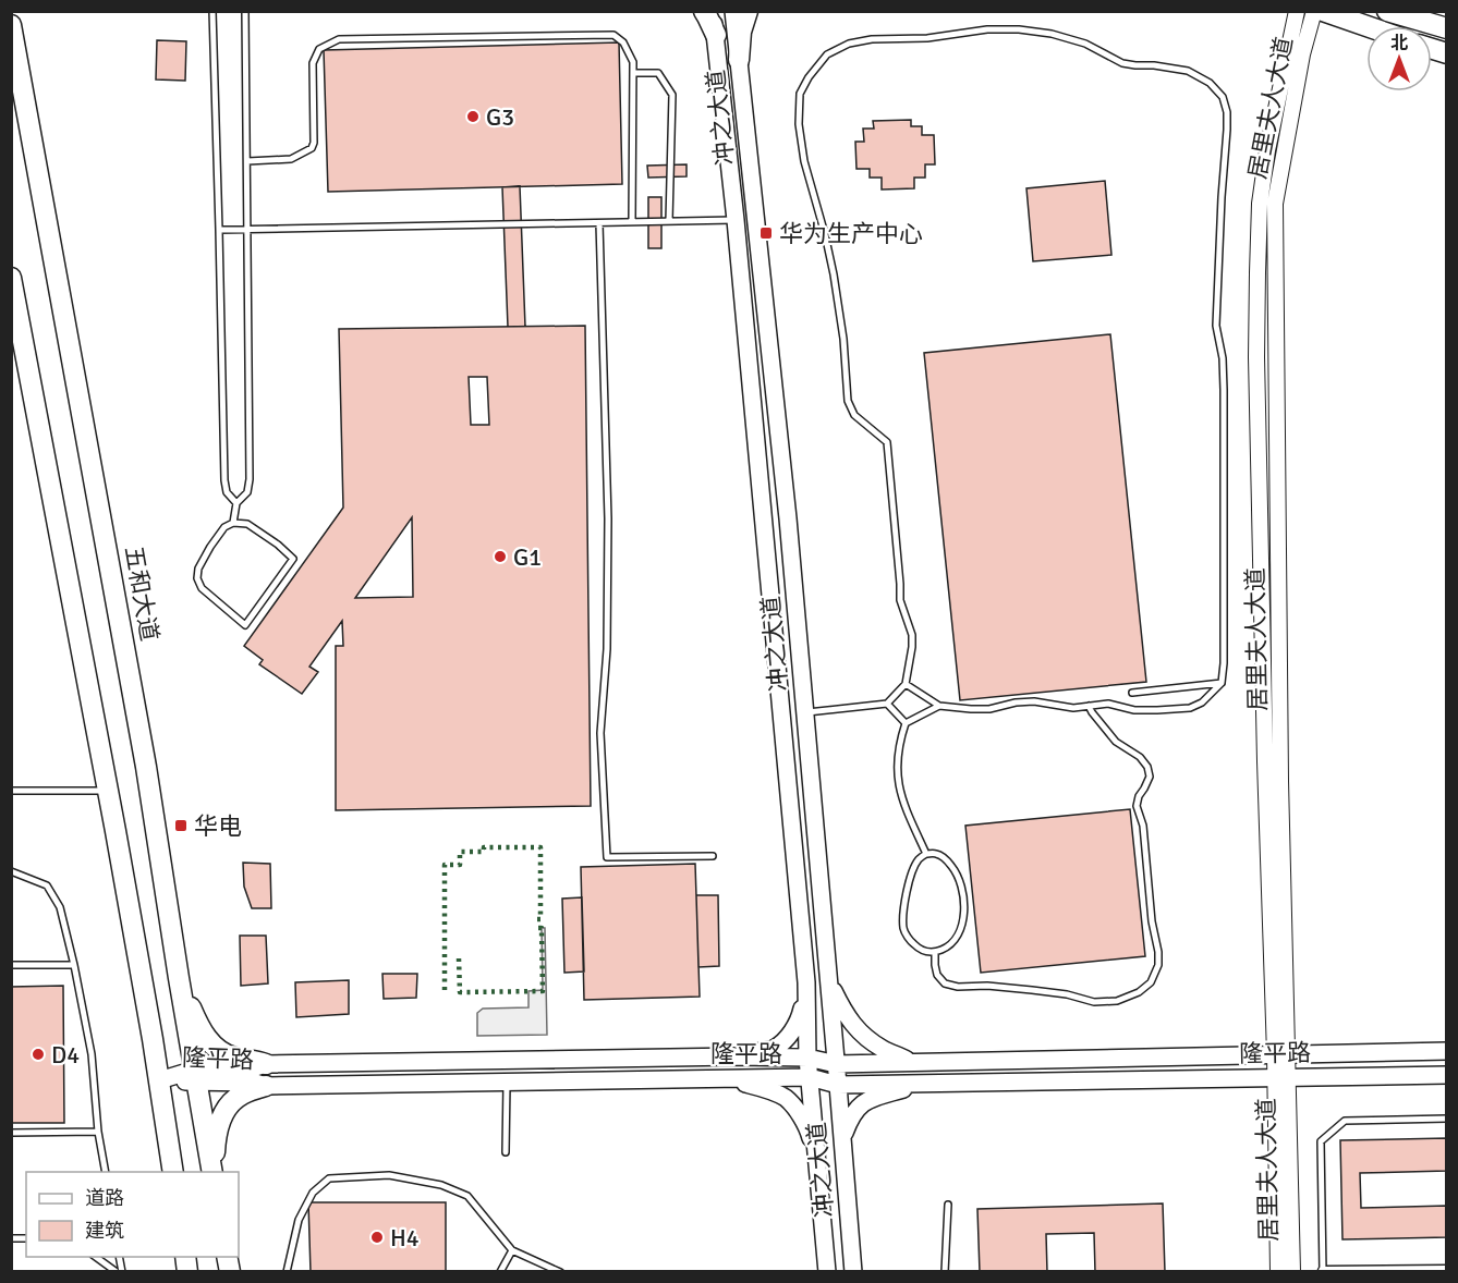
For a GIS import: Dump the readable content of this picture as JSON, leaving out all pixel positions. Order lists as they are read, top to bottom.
{
  "streets": {
    "main road": ["冲之大道", "五和大道", "隆平路"],
    "street": ["居里夫人大道"]
  },
  "crossings": [
    ["居里夫人大道", "隆平路"],
    ["冲之大道", "隆平路"],
    ["五和大道", "隆平路"]
  ],
  "places": {
    "other": [
      "G3",
      "G1",
      "D4",
      "H4"
    ],
    "transit": ["华为生产中心", "华电"]
  },
  "legend": ["道路", "建筑"],
  "north": "top"
}
